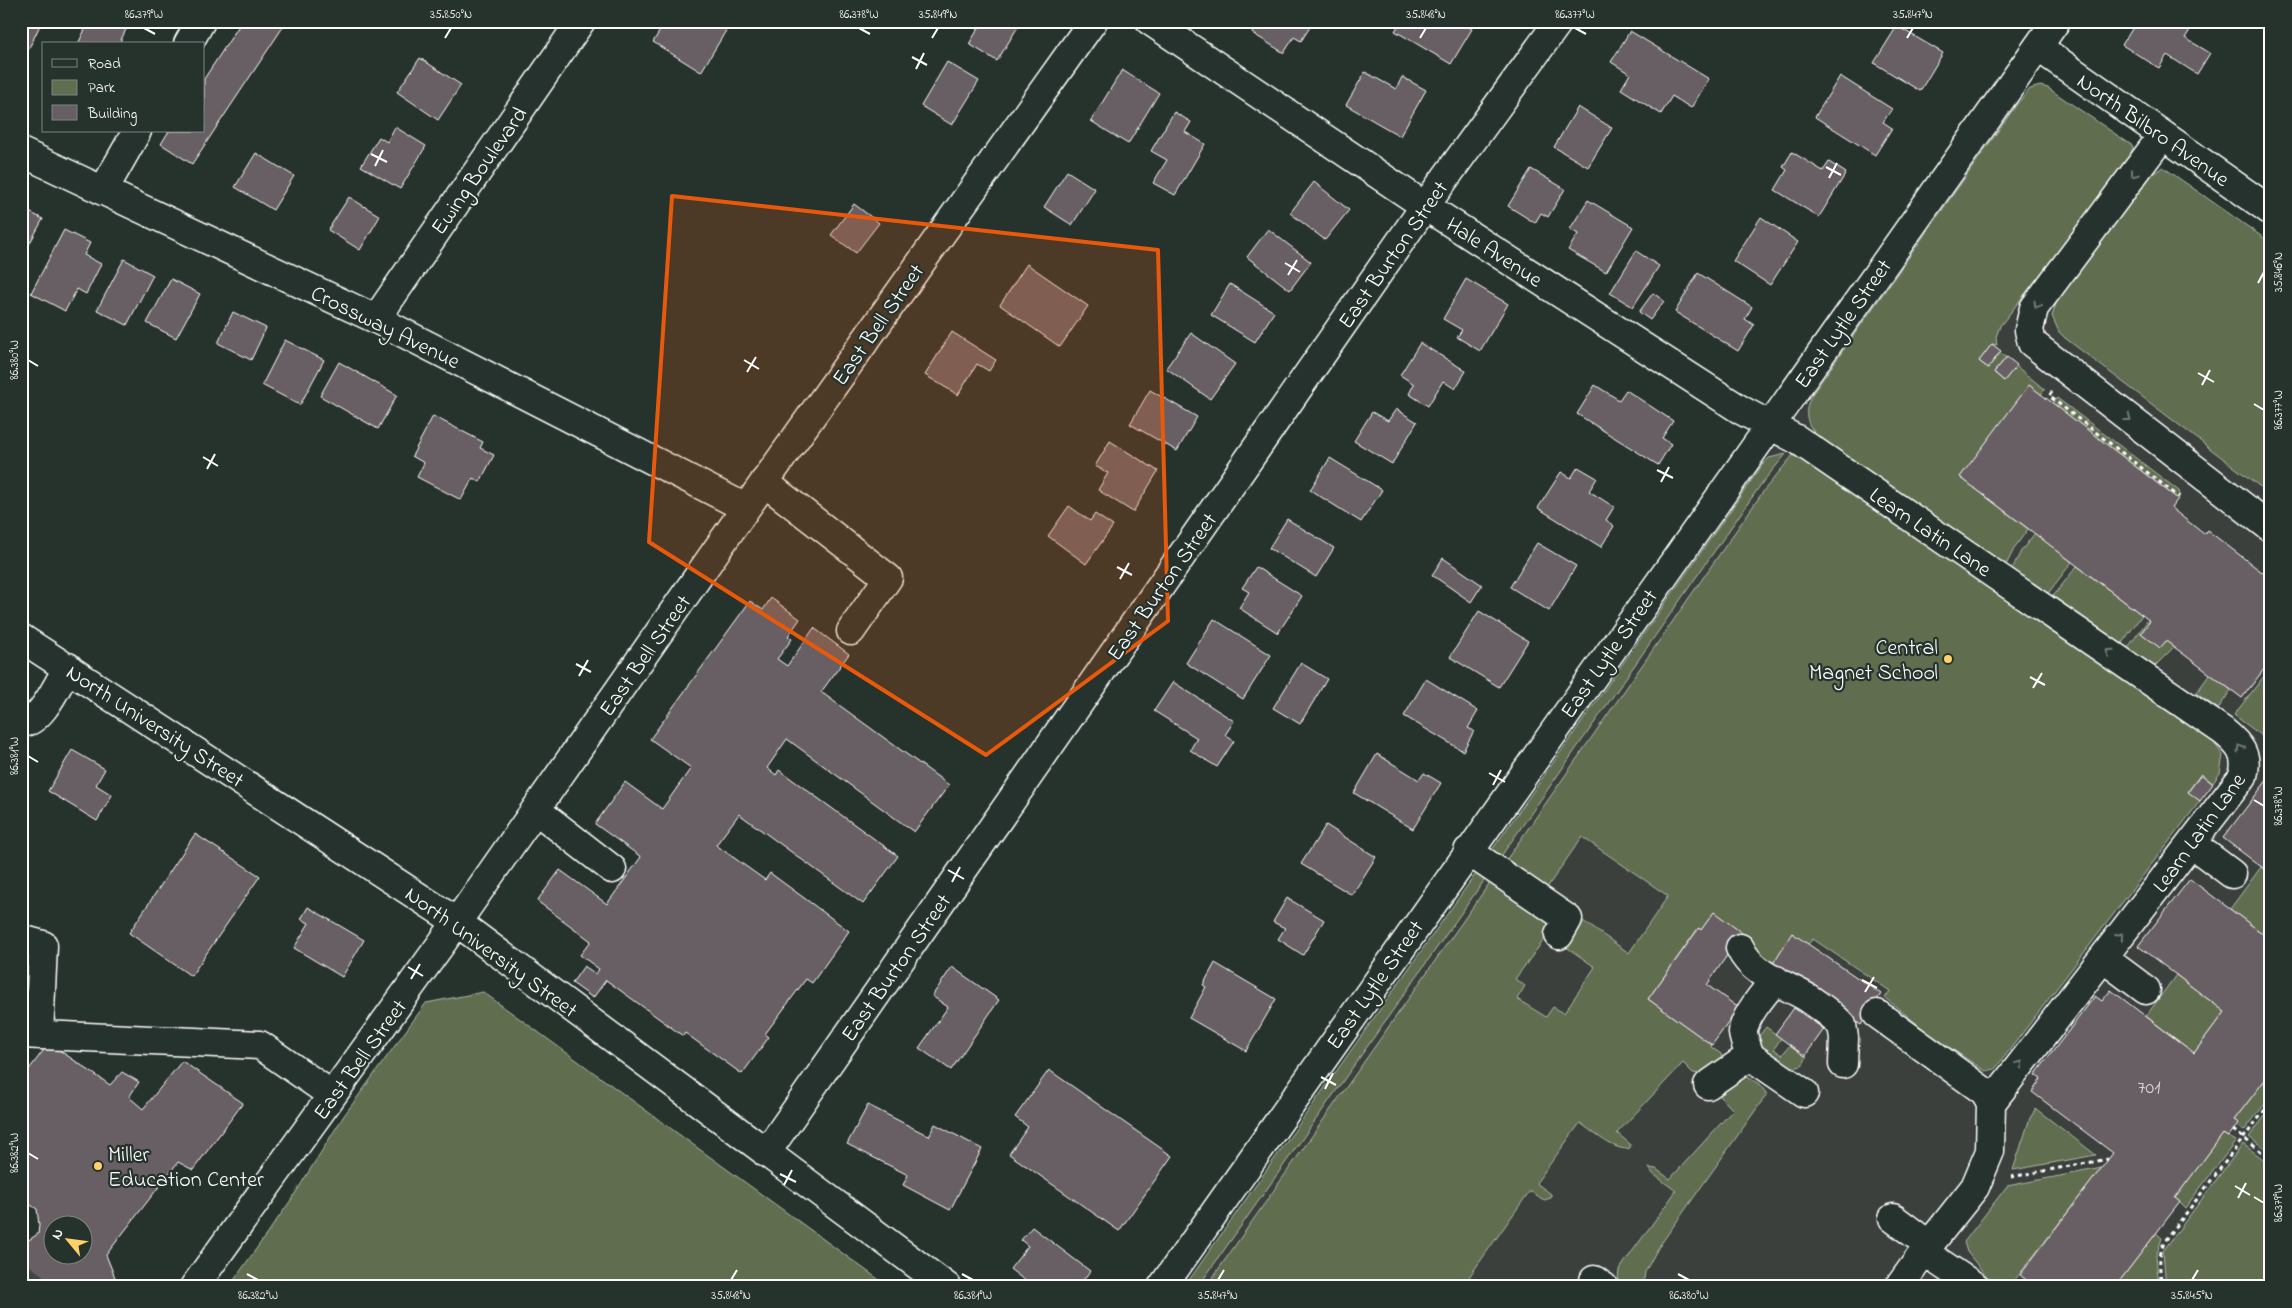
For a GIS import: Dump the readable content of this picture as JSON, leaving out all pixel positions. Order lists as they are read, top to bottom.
{
  "streets": {
    "street": [
      "North Bilbro Avenue",
      "Ewing Boulevard",
      "Hale Avenue",
      "East Burton Street",
      "East Lytle Street",
      "East Bell Street",
      "Crossway Avenue",
      "Learn Latin Lane",
      "North University Street"
    ]
  },
  "crossings": [
    ["North Bilbro Avenue", "East Lytle Street"],
    ["Ewing Boulevard", "Crossway Avenue"],
    ["Hale Avenue", "East Burton Street"],
    ["Hale Avenue", "East Lytle Street"],
    ["Hale Avenue", "Learn Latin Lane"],
    ["East Burton Street", "North University Street"],
    ["East Lytle Street", "Learn Latin Lane"],
    ["East Bell Street", "Crossway Avenue"],
    ["East Bell Street", "North University Street"]
  ],
  "places": ["Central Magnet School", "Miller Education Center"],
  "house_numbers": ["701"],
  "legend": ["Road", "Park", "Building"],
  "north": "top left",
  "coordinates": [
    "86.379°W",
    "35.850°N",
    "86.378°W",
    "35.849°N",
    "35.848°N",
    "86.377°W",
    "35.847°N",
    "35.846°N",
    "86.380°W",
    "86.381°W",
    "86.382°W",
    "35.845°N"
  ]
}
